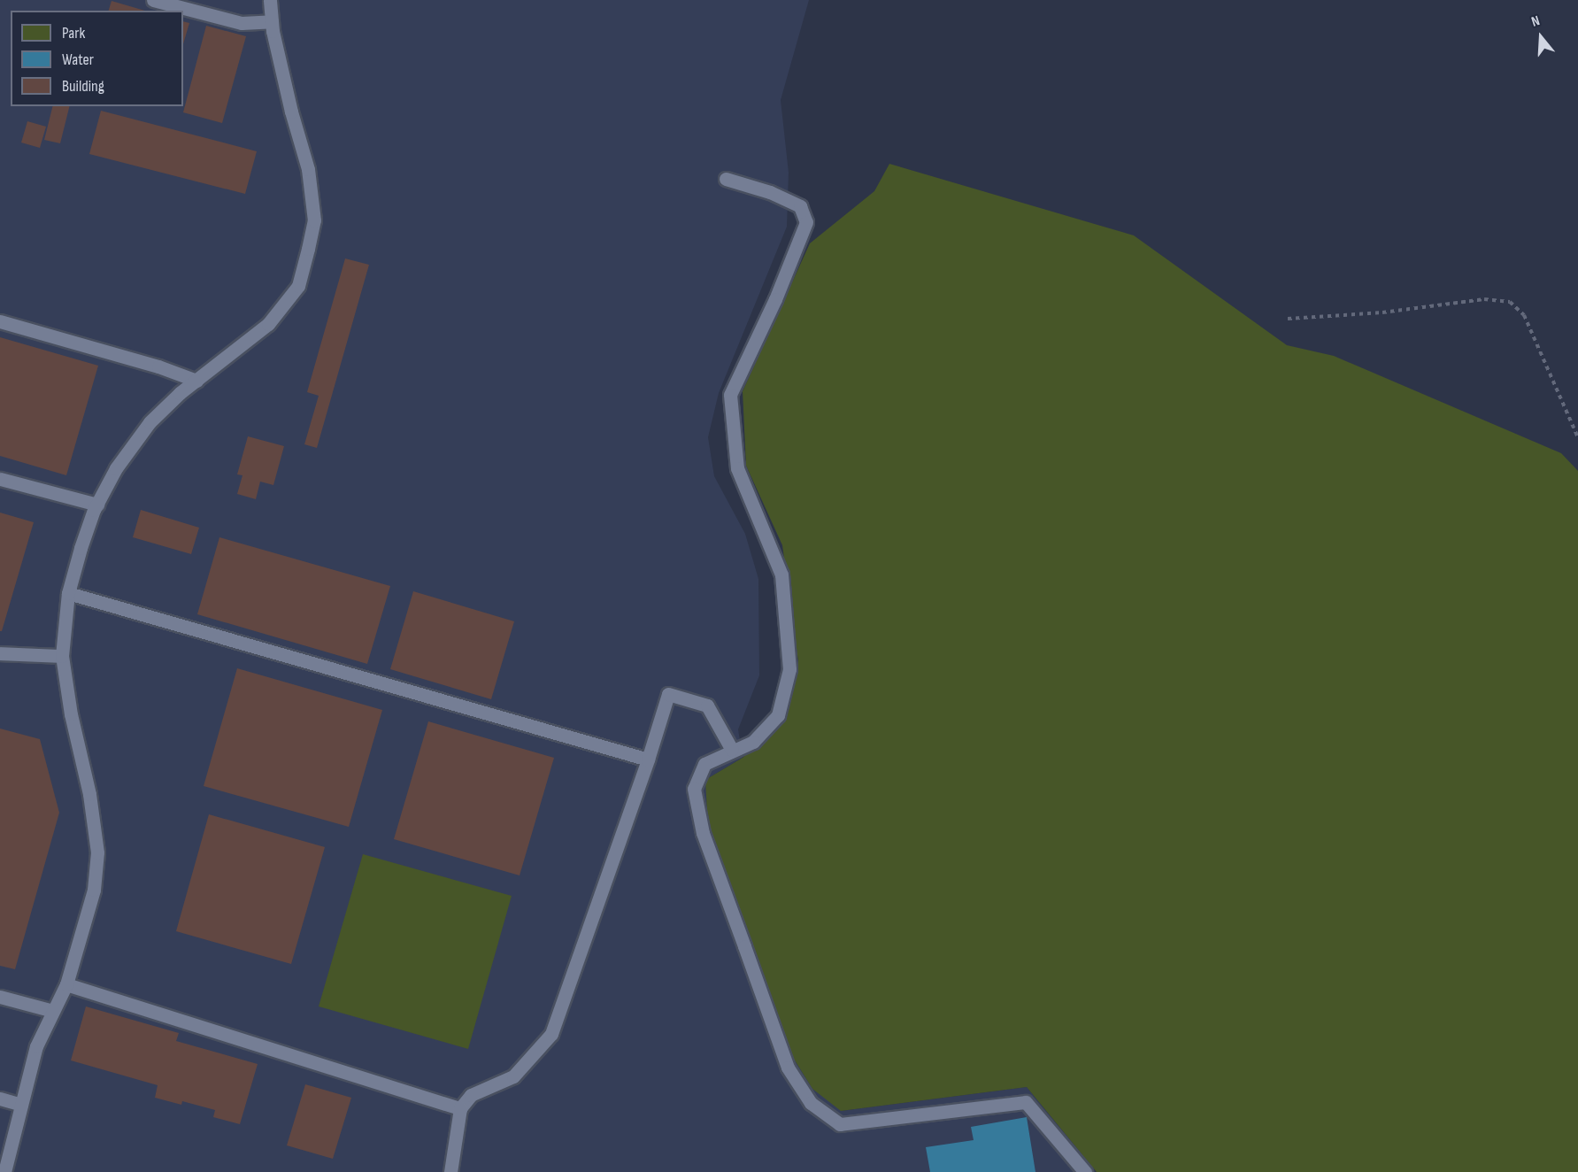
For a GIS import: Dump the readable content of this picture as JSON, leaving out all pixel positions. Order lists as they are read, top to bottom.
{
  "legend": ["Park", "Water", "Building"],
  "north": "top"
}
